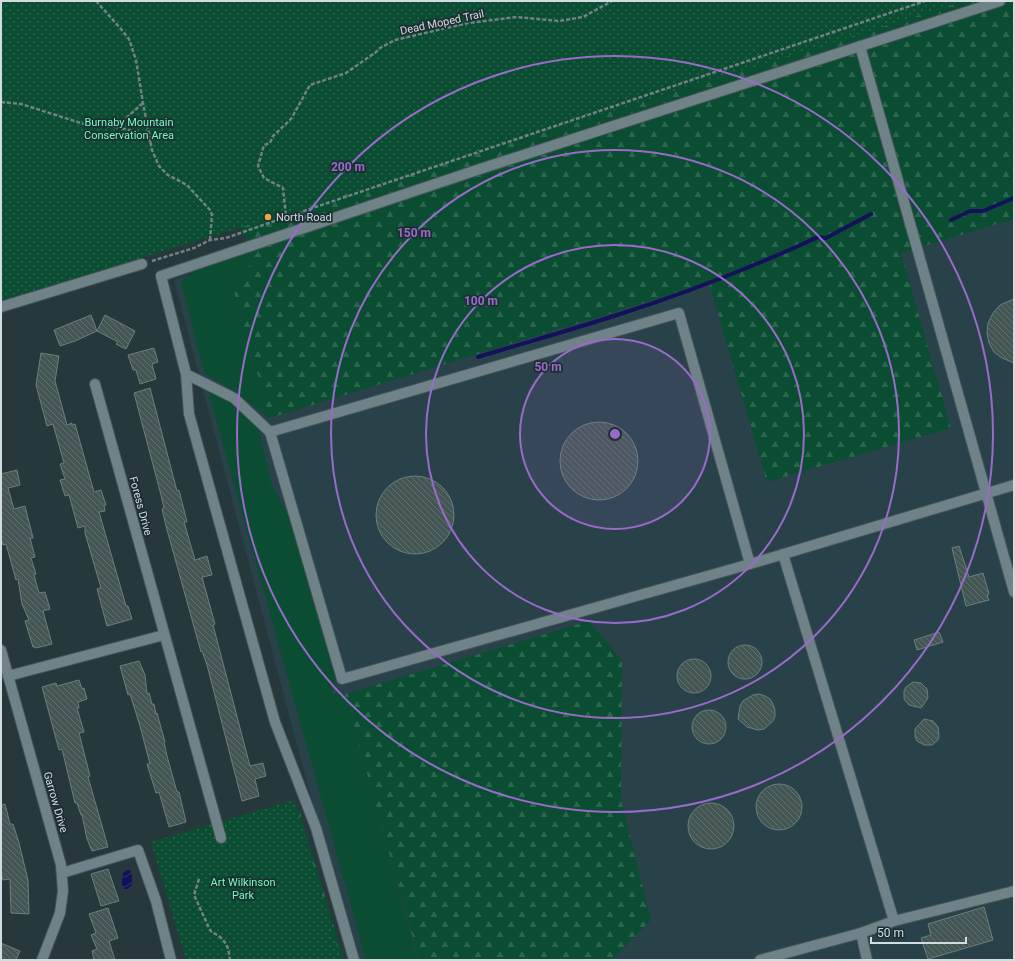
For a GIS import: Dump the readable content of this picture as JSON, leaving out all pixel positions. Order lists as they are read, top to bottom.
{
  "streets": {
    "street": ["Foress Drive", "Garrow Drive"],
    "path": ["Dead Moped Trail"]
  },
  "parks": ["Burnaby Mountain Conservation Area", "Art Wilkinson Park"],
  "places": ["North Road"],
  "scale_bar": "50 m",
  "rings": [
    "200 m",
    "150 m",
    "100 m",
    "50 m"
  ]
}
